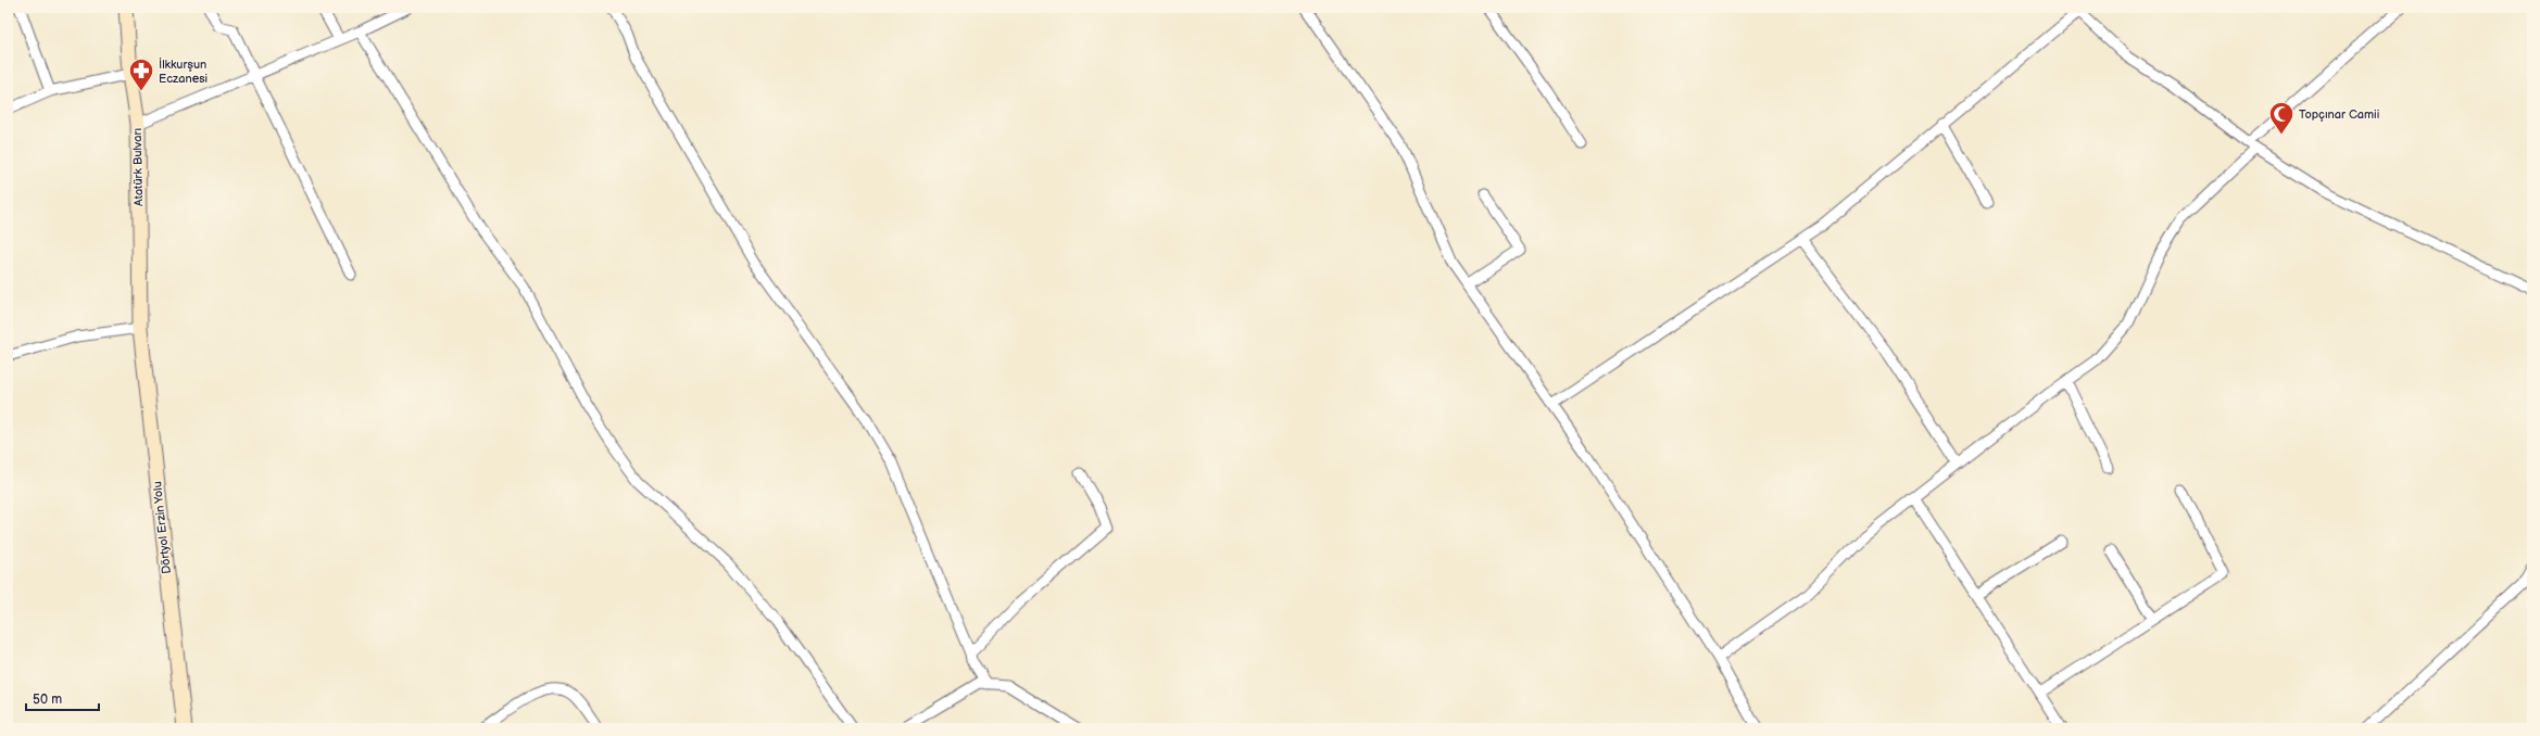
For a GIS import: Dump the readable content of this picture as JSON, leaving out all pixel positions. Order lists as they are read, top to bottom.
{
  "streets": {
    "main road": ["Atatürk Bulvarı", "Dörtyol Erzin Yolu"]
  },
  "crossings": [
    ["Atatürk Bulvarı", "Dörtyol Erzin Yolu"]
  ],
  "places": {
    "pharmacy": ["İlkkurşun Eczanesi"],
    "mosque": ["Topçınar Camii"]
  },
  "scale_bar": "50 m"
}
